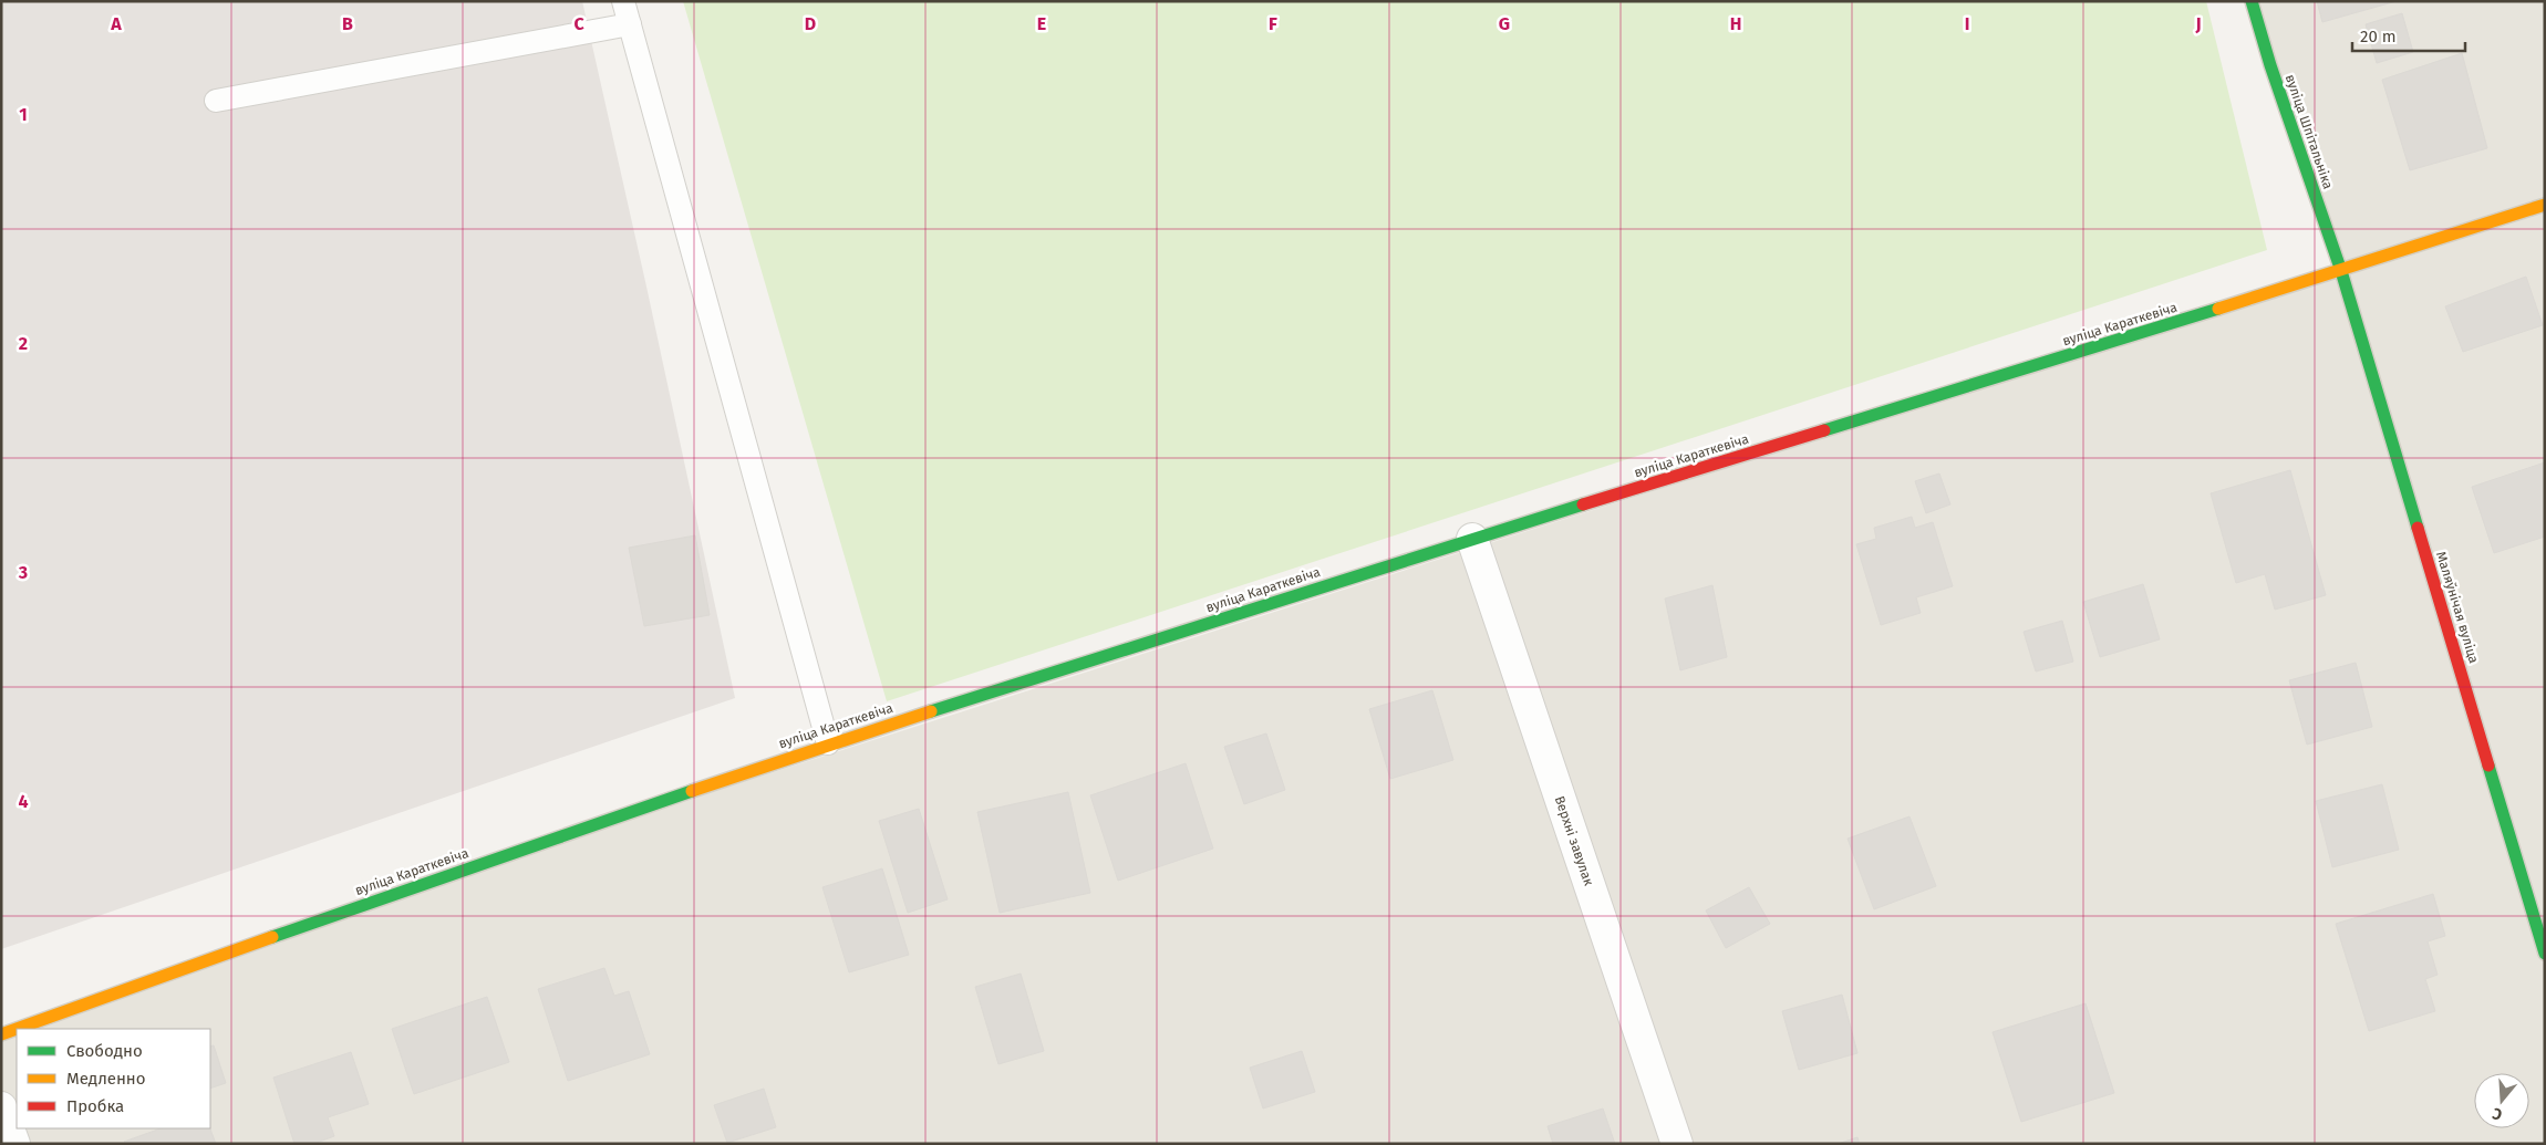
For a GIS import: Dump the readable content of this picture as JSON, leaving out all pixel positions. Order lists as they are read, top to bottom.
{
  "streets": {
    "street": [
      "вуліца Шпітальніка",
      "вуліца Караткевіча",
      "Маляўнічая вуліца",
      "Верхні завулак"
    ]
  },
  "crossings": [
    ["вуліца Шпітальніка", "вуліца Караткевіча"],
    ["вуліца Шпітальніка", "Маляўнічая вуліца"],
    ["вуліца Караткевіча", "Маляўнічая вуліца"],
    ["вуліца Караткевіча", "Верхні завулак"]
  ],
  "legend": ["Свободно", "Медленно", "Пробка"],
  "scale_bar": "20 m",
  "north": "bottom",
  "grid": {
    "columns": [
      "A",
      "B",
      "C",
      "D",
      "E",
      "F",
      "G",
      "H",
      "I",
      "J"
    ],
    "rows": [
      "1",
      "2",
      "3",
      "4"
    ]
  }
}
